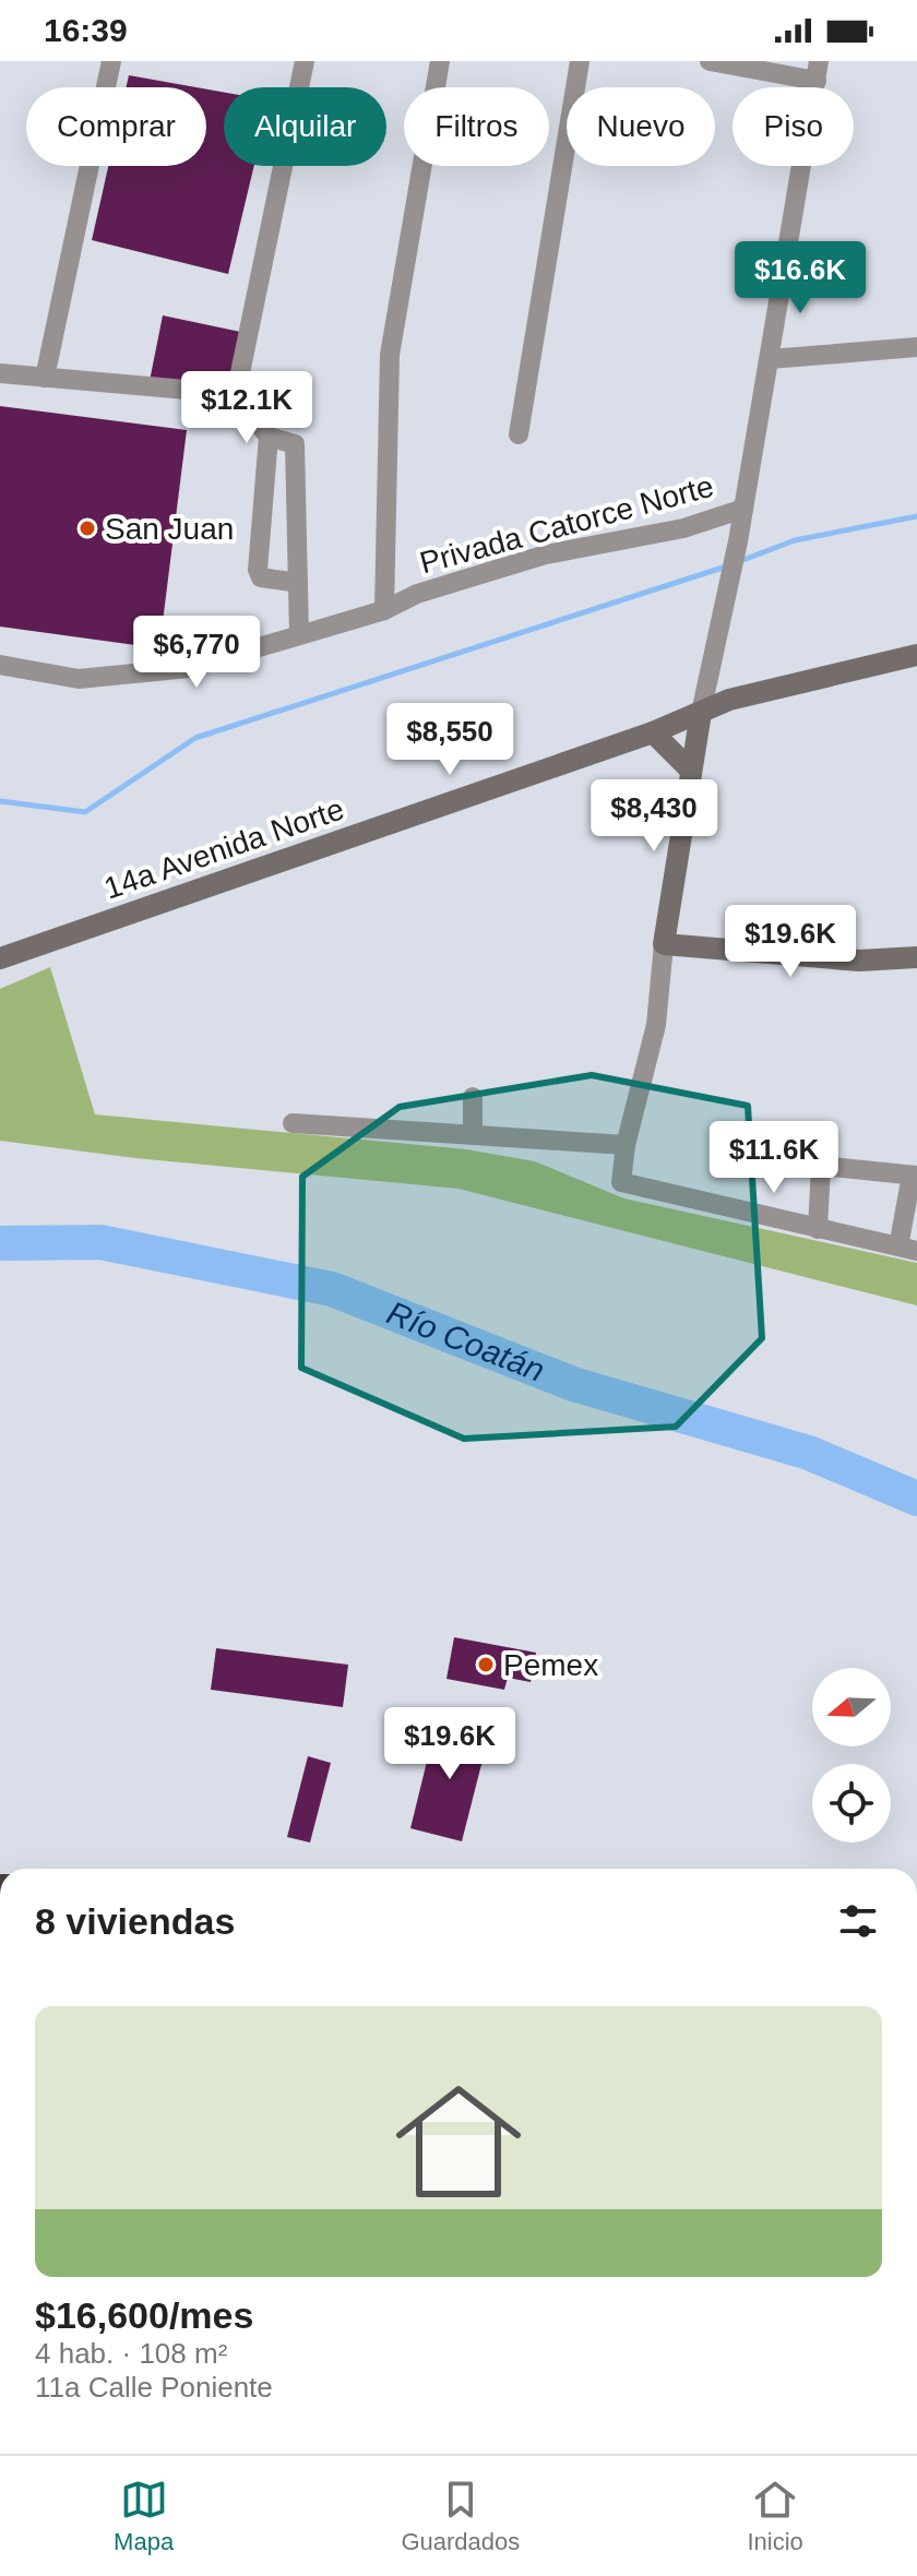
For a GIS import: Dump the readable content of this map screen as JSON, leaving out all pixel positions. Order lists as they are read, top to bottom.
{
  "streets": {
    "main road": ["14a Avenida Norte"],
    "street": ["Privada Catorce Norte"]
  },
  "water": ["Río Coatán"],
  "places": ["San Juan", "Pemex"],
  "north": "left",
  "page": {
    "status": "16:39",
    "chip": [
      "Comprar",
      "Alquilar",
      "Filtros",
      "Nuevo",
      "Piso"
    ],
    "price": [
      "$16.6K",
      "$12.1K",
      "$6,770",
      "$8,550",
      "$8,430",
      "$19.6K",
      "$11.6K",
      "$19.6K"
    ],
    "heading": "8 viviendas",
    "list": [
      {
        "name": "$16,600/mes",
        "note": "4 hab. · 108 m² · 11a Calle Poniente"
      }
    ],
    "tabs": ["Mapa", "Guardados", "Inicio"]
  }
}
